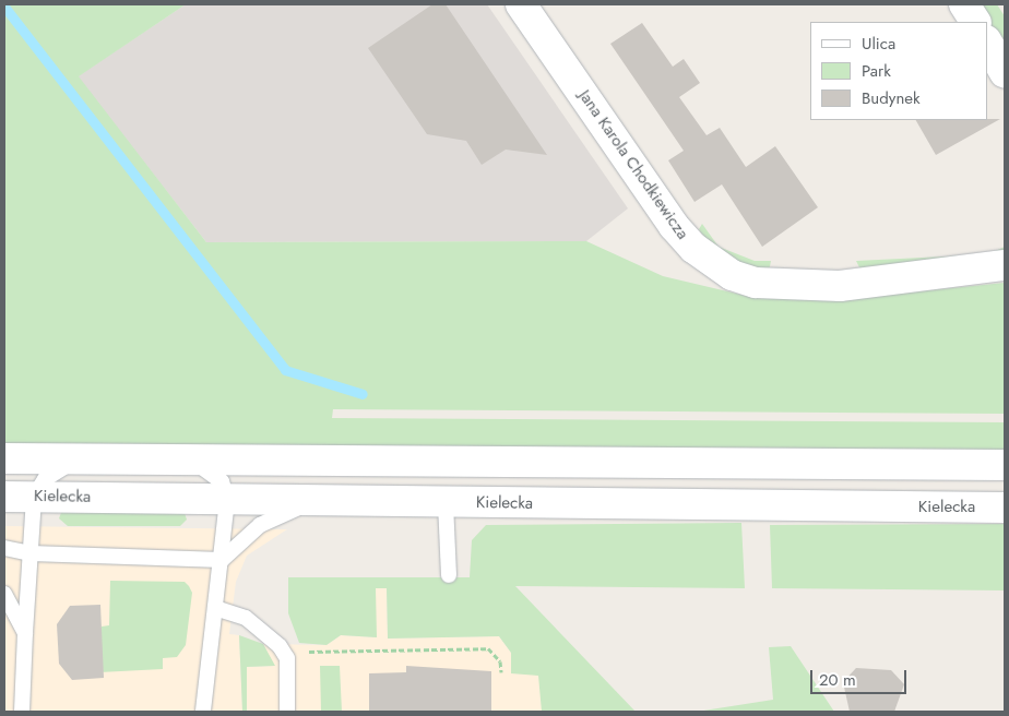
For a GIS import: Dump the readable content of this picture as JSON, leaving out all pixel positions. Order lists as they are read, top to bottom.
{
  "streets": {
    "main road": ["Jana Karola Chodkiewicza", "Kielecka"]
  },
  "legend": ["Ulica", "Park", "Budynek"],
  "scale_bar": "20 m"
}
